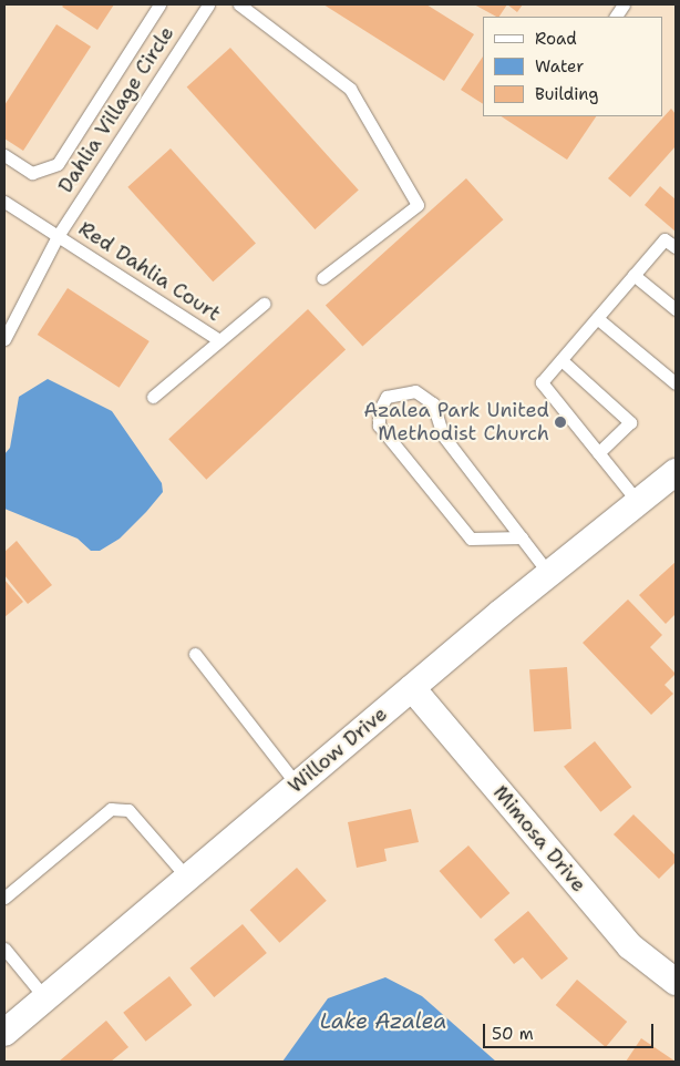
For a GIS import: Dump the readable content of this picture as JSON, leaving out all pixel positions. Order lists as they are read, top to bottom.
{
  "streets": {
    "street": ["Willow Drive", "Mimosa Drive"],
    "lane": ["Dahlia Village Circle", "Red Dahlia Court"]
  },
  "crossings": [
    ["Dahlia Village Circle", "Red Dahlia Court"],
    ["Willow Drive", "Mimosa Drive"]
  ],
  "water": ["Lake Azalea"],
  "places": ["Azalea Park United Methodist Church"],
  "legend": ["Road", "Water", "Building"],
  "scale_bar": "50 m"
}
